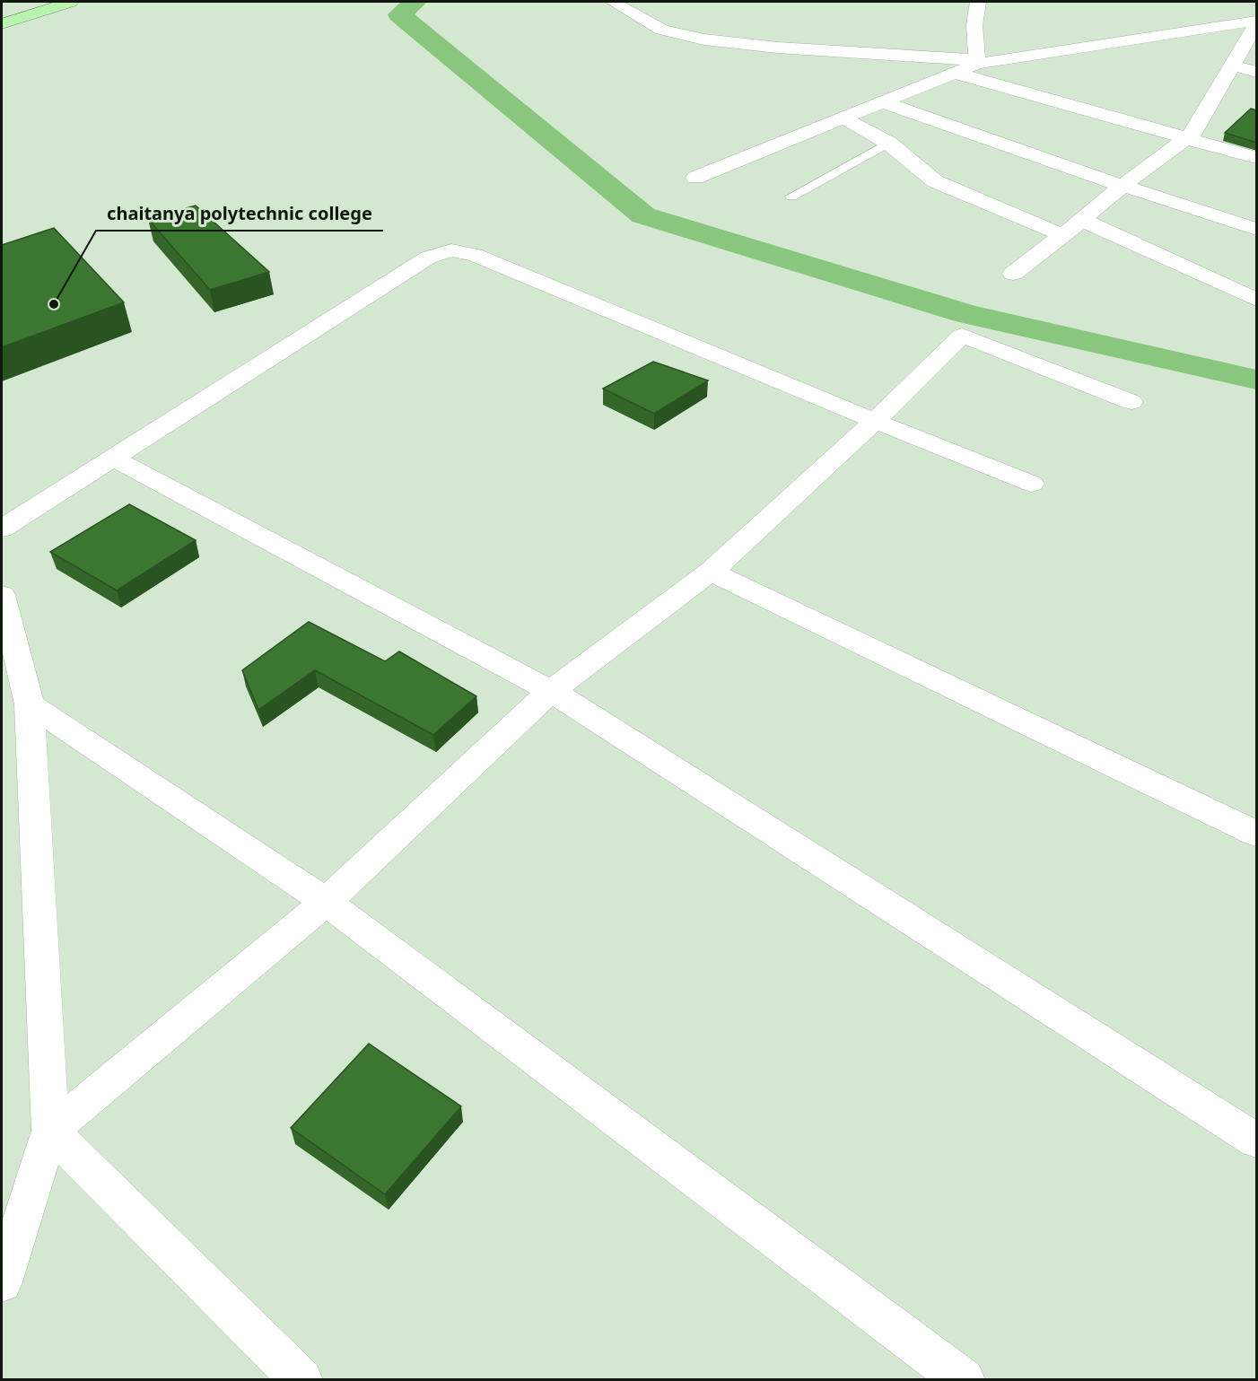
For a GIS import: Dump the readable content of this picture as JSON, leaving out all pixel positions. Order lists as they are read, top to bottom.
{
  "places": ["chaitanya polytechnic college"]
}
